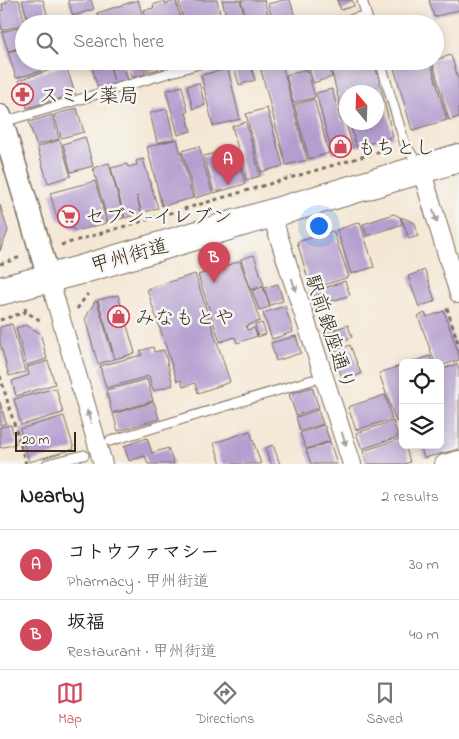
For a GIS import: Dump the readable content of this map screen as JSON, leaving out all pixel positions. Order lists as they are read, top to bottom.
{
  "streets": {
    "highway": ["甲州街道"],
    "street": ["駅前銀座通り"]
  },
  "crossings": [
    ["甲州街道", "駅前銀座通り"]
  ],
  "one_way": ["駅前銀座通り"],
  "places": {
    "pharmacy": ["スミレ薬局"],
    "shop": ["もちとし", "みなもとや"],
    "supermarket": ["セブン-イレブン"]
  },
  "scale_bar": "20 m",
  "north": "top",
  "page": {
    "search": "Search here",
    "pins": ["A", "B"],
    "scale": "20 m",
    "heading": ["Nearby", "2 results"],
    "list": [
      {
        "mark": "A",
        "name": "コトウファマシー",
        "note": "Pharmacy · 甲州街道",
        "value": "30 m"
      },
      {
        "mark": "B",
        "name": "坂福",
        "note": "Restaurant · 甲州街道",
        "value": "40 m"
      }
    ],
    "nav": ["Map", "Directions", "Saved"]
  }
}
